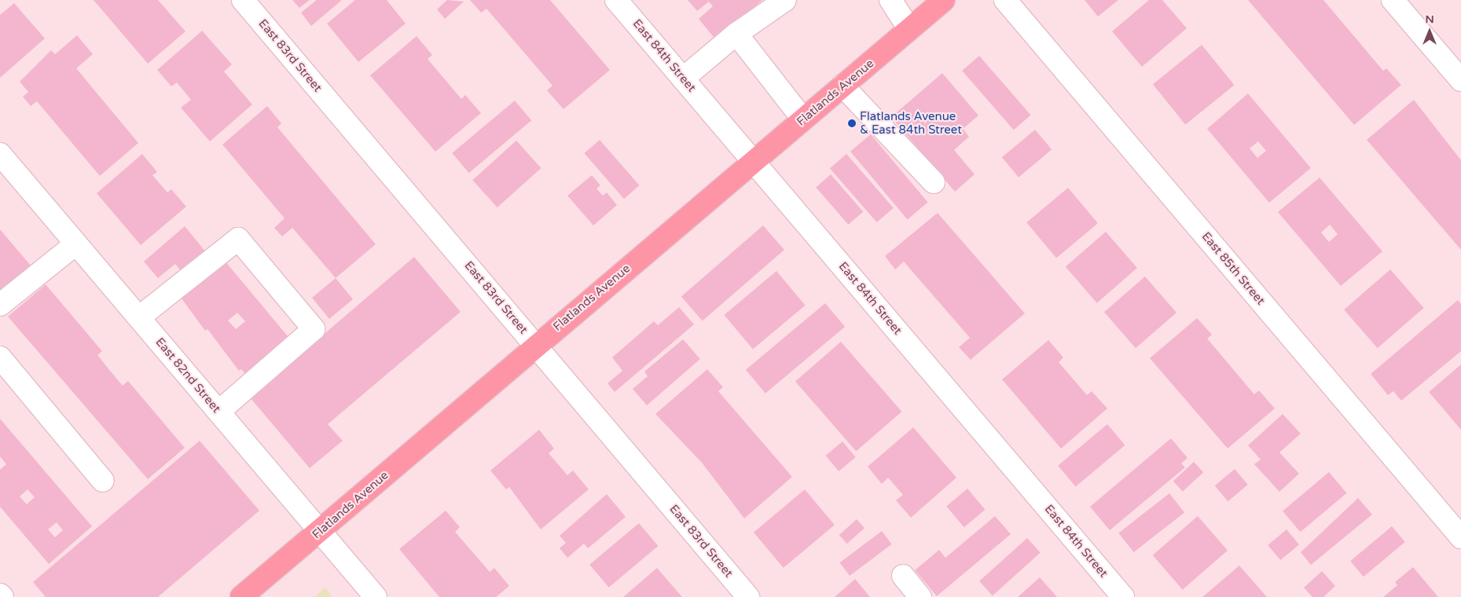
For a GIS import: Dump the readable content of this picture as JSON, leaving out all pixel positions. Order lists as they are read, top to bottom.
{
  "streets": {
    "main road": ["Flatlands Avenue"],
    "street": [
      "East 83rd Street",
      "East 84th Street",
      "East 85th Street",
      "East 82nd Street"
    ]
  },
  "crossings": [
    ["East 83rd Street", "Flatlands Avenue"],
    ["East 84th Street", "Flatlands Avenue"],
    ["Flatlands Avenue", "East 82nd Street"]
  ],
  "places": ["Flatlands Avenue & East 84th Street"],
  "north": "top"
}
